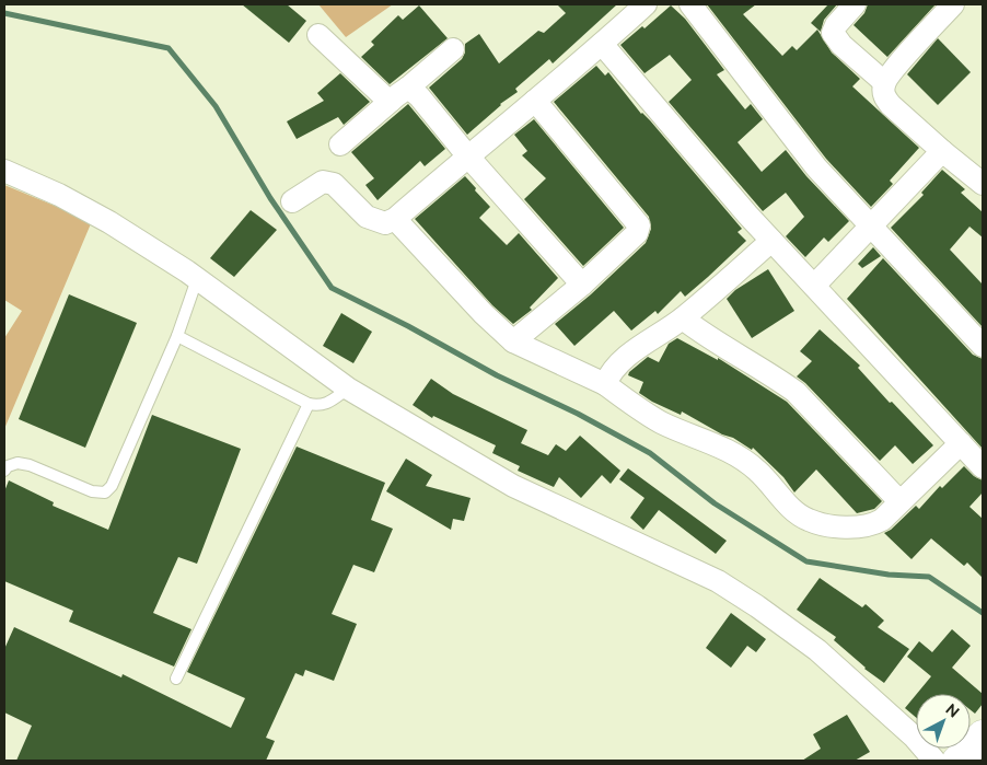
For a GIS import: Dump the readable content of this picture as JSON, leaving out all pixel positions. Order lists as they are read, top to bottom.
{
  "north": "top right"
}
